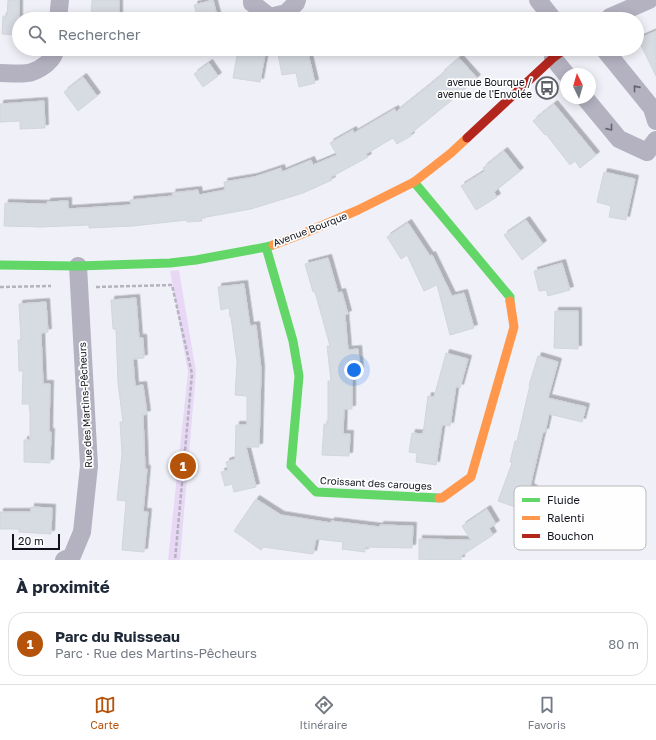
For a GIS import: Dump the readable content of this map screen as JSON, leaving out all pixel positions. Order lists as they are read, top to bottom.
{
  "streets": {
    "street": ["Avenue Bourque", "Rue des Martins-Pêcheurs", "Croissant des carouges"]
  },
  "crossings": [
    ["Avenue Bourque", "Rue des Martins-Pêcheurs"],
    ["Avenue Bourque", "Croissant des carouges"]
  ],
  "places": {
    "bus stop": ["avenue Bourque / avenue de l'Envolée"]
  },
  "legend": ["Fluide", "Ralenti", "Bouchon"],
  "scale_bar": "20 m",
  "north": "top",
  "page": {
    "search": "Rechercher",
    "pins": "1",
    "scale": "20 m",
    "heading": "À proximité",
    "list": [
      {
        "mark": "1",
        "name": "Parc du Ruisseau",
        "note": "Parc · Rue des Martins-Pêcheurs",
        "value": "80 m"
      }
    ],
    "nav": ["Carte", "Itinéraire", "Favoris"]
  }
}
